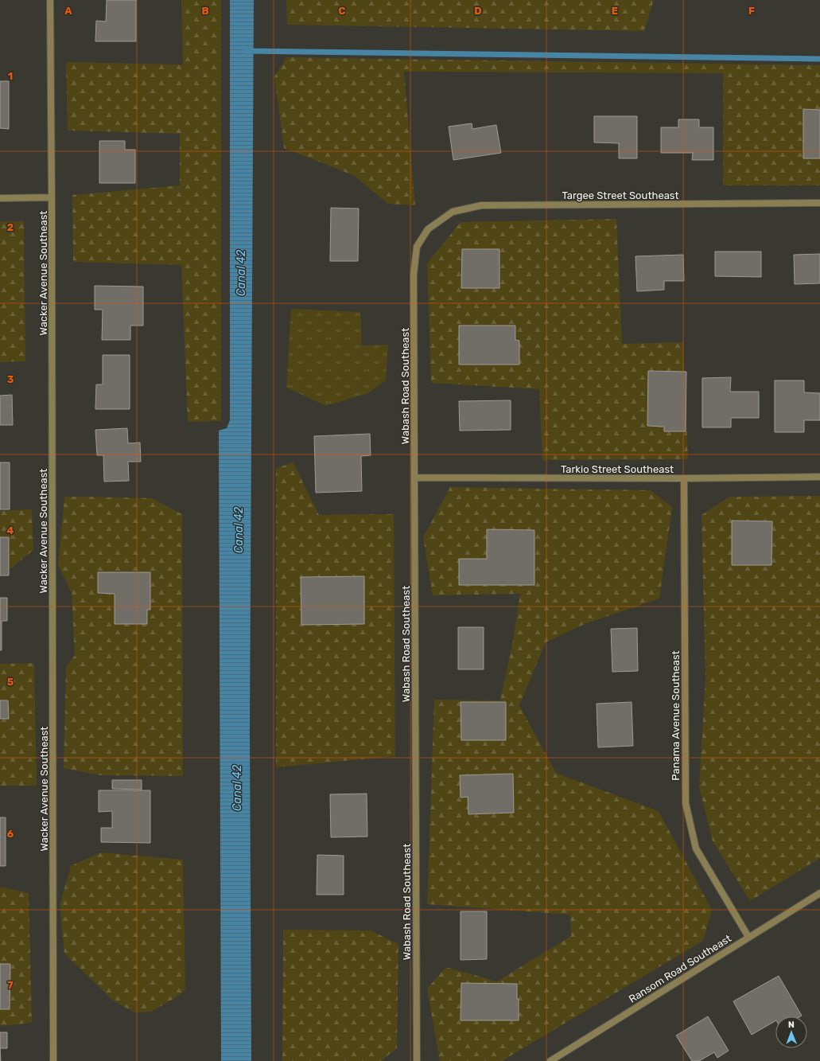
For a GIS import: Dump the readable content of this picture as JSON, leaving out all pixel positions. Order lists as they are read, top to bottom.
{
  "streets": {
    "street": [
      "Targee Street Southeast",
      "Wacker Avenue Southeast",
      "Wabash Road Southeast",
      "Tarkio Street Southeast",
      "Panama Avenue Southeast",
      "Ransom Road Southeast"
    ]
  },
  "crossings": [
    ["Targee Street Southeast", "Wabash Road Southeast"],
    ["Wabash Road Southeast", "Tarkio Street Southeast"],
    ["Tarkio Street Southeast", "Panama Avenue Southeast"],
    ["Panama Avenue Southeast", "Ransom Road Southeast"]
  ],
  "water": ["Canal 42"],
  "north": "top",
  "grid": {
    "columns": [
      "A",
      "B",
      "C",
      "D",
      "E",
      "F"
    ],
    "rows": [
      "1",
      "2",
      "3",
      "4",
      "5",
      "6",
      "7"
    ]
  }
}
